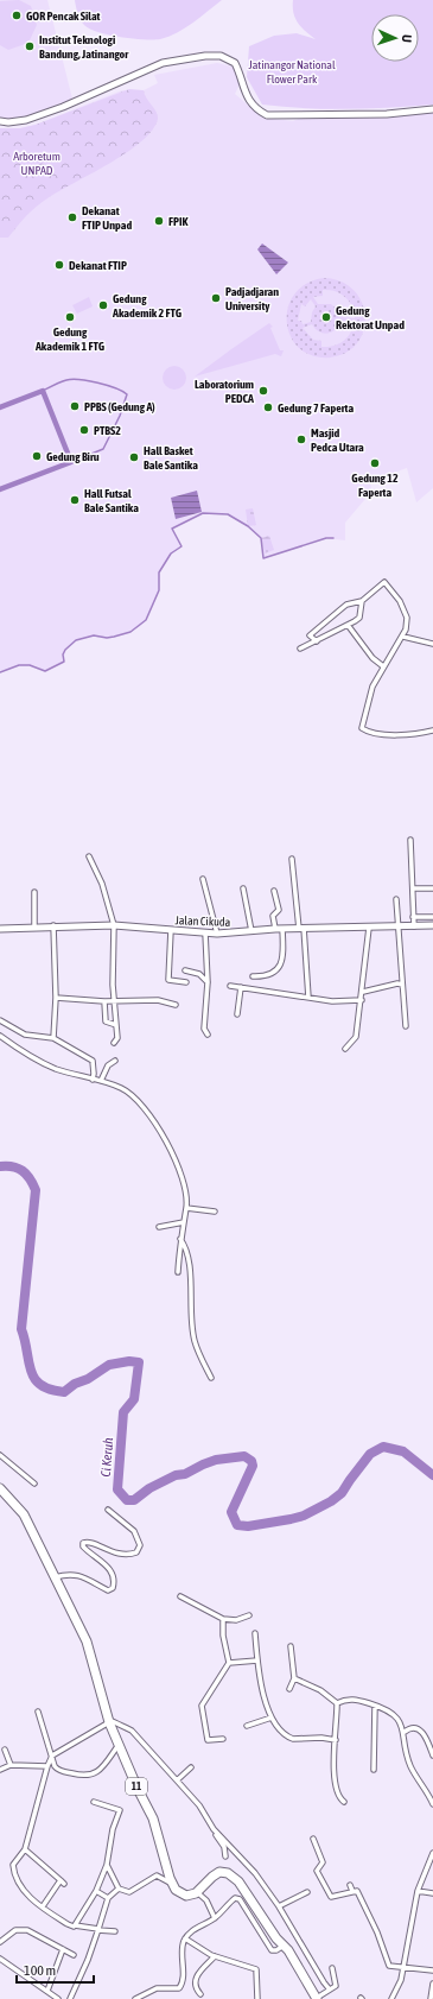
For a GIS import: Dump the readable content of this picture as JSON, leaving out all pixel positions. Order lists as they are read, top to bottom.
{
  "streets": {
    "highway": ["11"],
    "main road": ["Jalan Cikuda"]
  },
  "water": ["Ci Keruh"],
  "parks": ["Jatinangor National Flower Park", "Arboretum UNPAD"],
  "places": [
    "GOR Pencak Silat",
    "Institut Teknologi Bandung, Jatinangor",
    "Dekanat FTIP Unpad",
    "FPIK",
    "Dekanat FTIP",
    "Padjadjaran University",
    "Gedung Akademik 2 FTG",
    "Gedung Akademik 1 FTG",
    "Gedung Rektorat Unpad",
    "Laboratorium PEDCA",
    "PPBS (Gedung A)",
    "Gedung 7 Faperta",
    "PTBS2",
    "Masjid Pedca Utara",
    "Gedung Biru",
    "Hall Basket Bale Santika",
    "Gedung 12 Faperta",
    "Hall Futsal Bale Santika"
  ],
  "scale_bar": "100 m",
  "north": "right"
}
